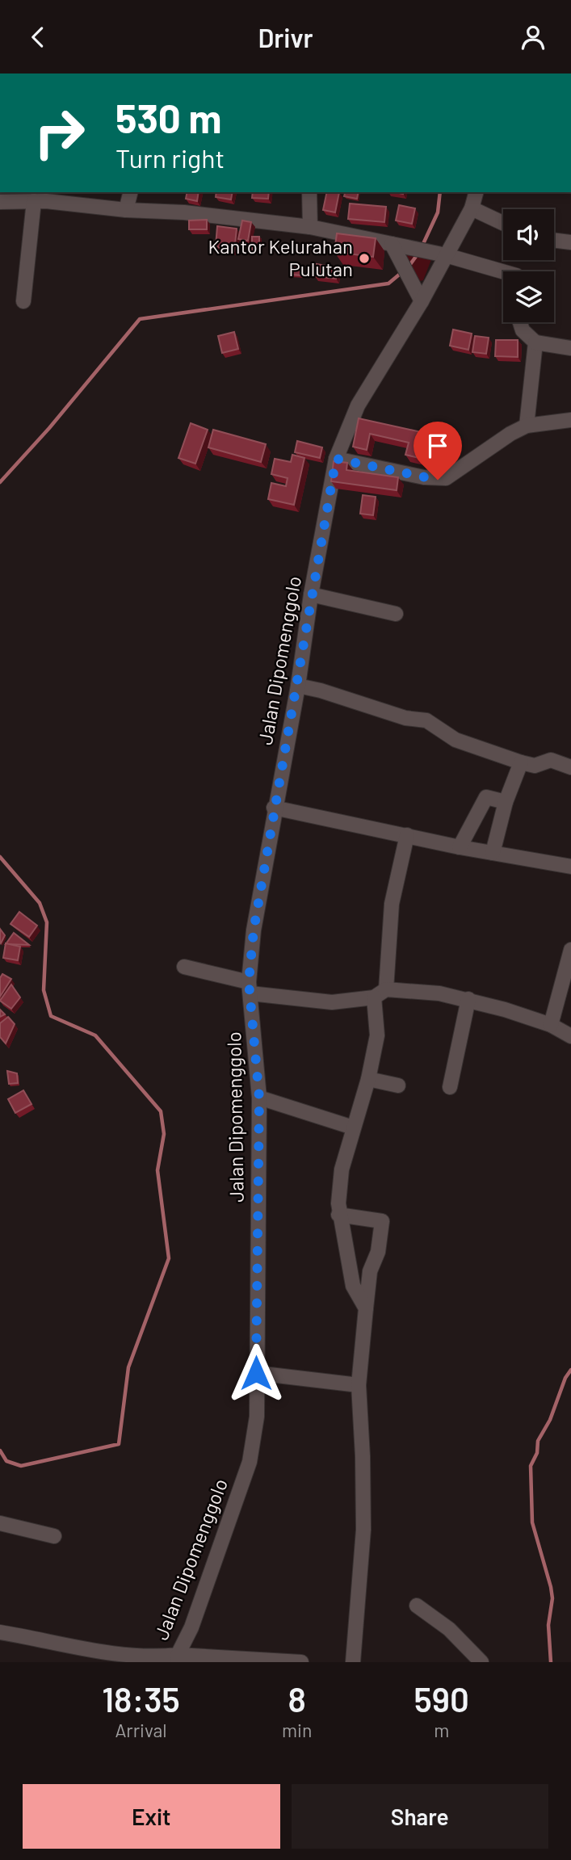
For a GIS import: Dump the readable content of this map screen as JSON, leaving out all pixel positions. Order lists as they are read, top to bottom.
{
  "streets": {
    "street": ["Jalan Dipomenggolo"]
  },
  "places": ["Kantor Kelurahan Pulutan"],
  "page": {
    "header": "Drivr",
    "turn": ["530 m", "Turn right"],
    "eta": [
      "18:35",
      "Arrival",
      "8",
      "min",
      "590",
      "m"
    ],
    "buttons": ["Exit", "Share"]
  }
}
